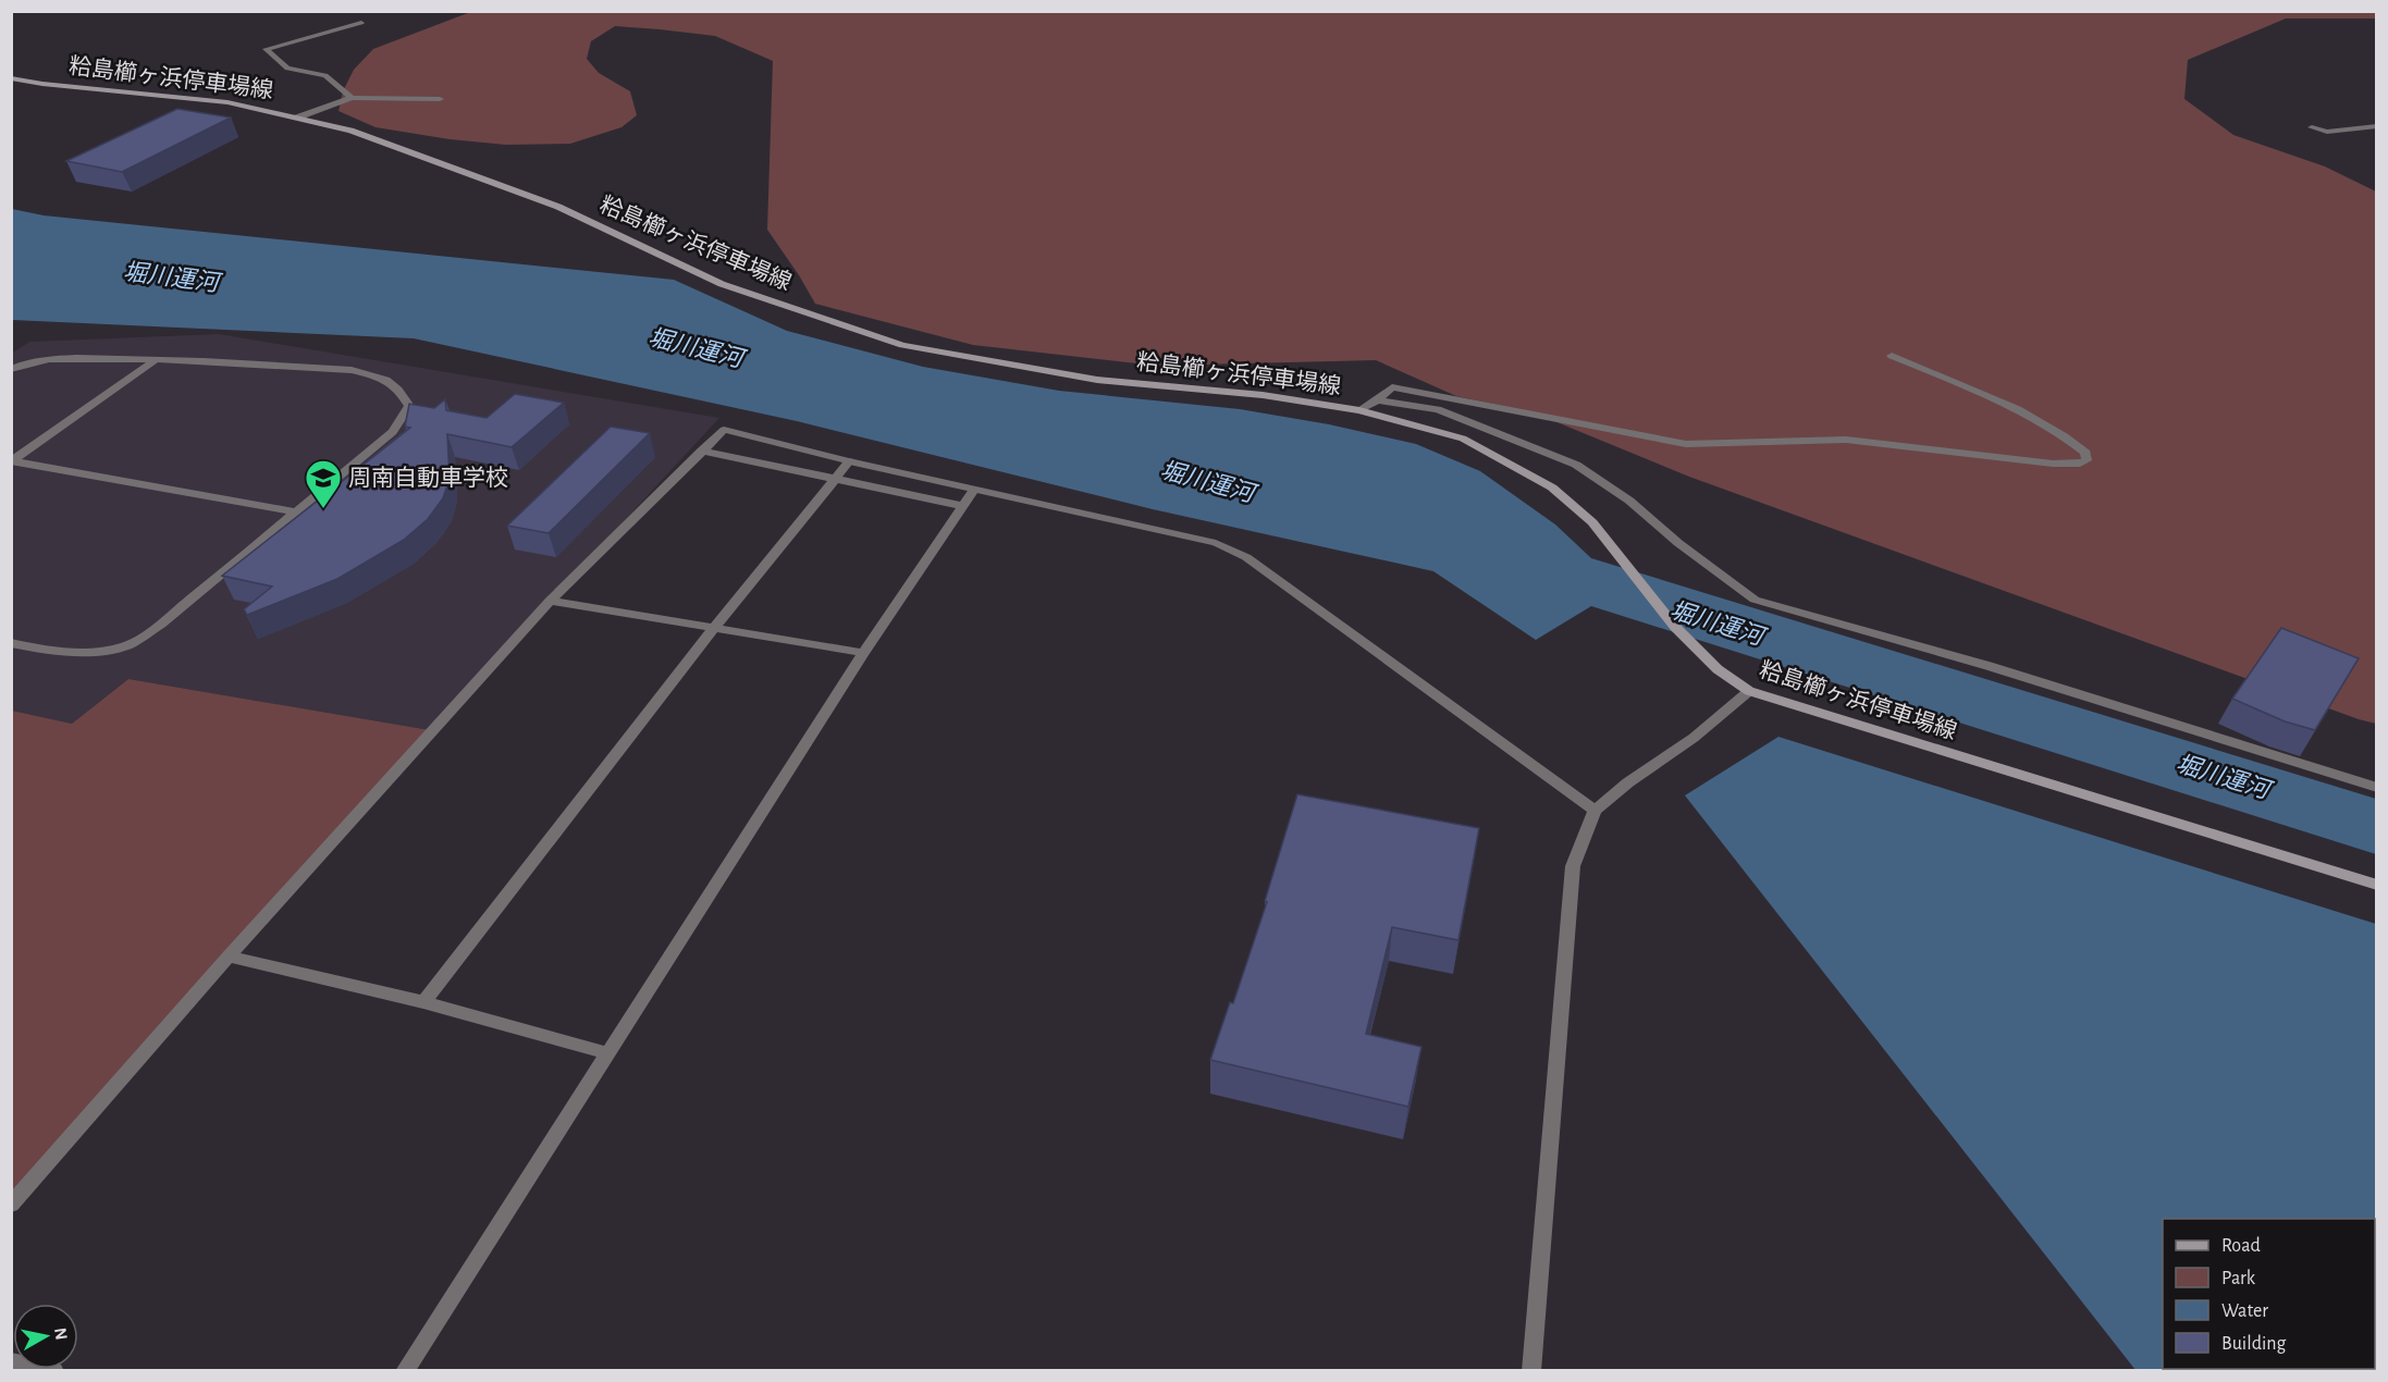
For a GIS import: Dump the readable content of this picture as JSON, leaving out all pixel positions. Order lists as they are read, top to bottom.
{
  "streets": {
    "main road": ["粭島櫛ヶ浜停車場線"]
  },
  "water": ["堀川運河"],
  "places": {
    "school or university": ["周南自動車学校"]
  },
  "legend": [
    "Road",
    "Park",
    "Water",
    "Building"
  ],
  "north": "right"
}
